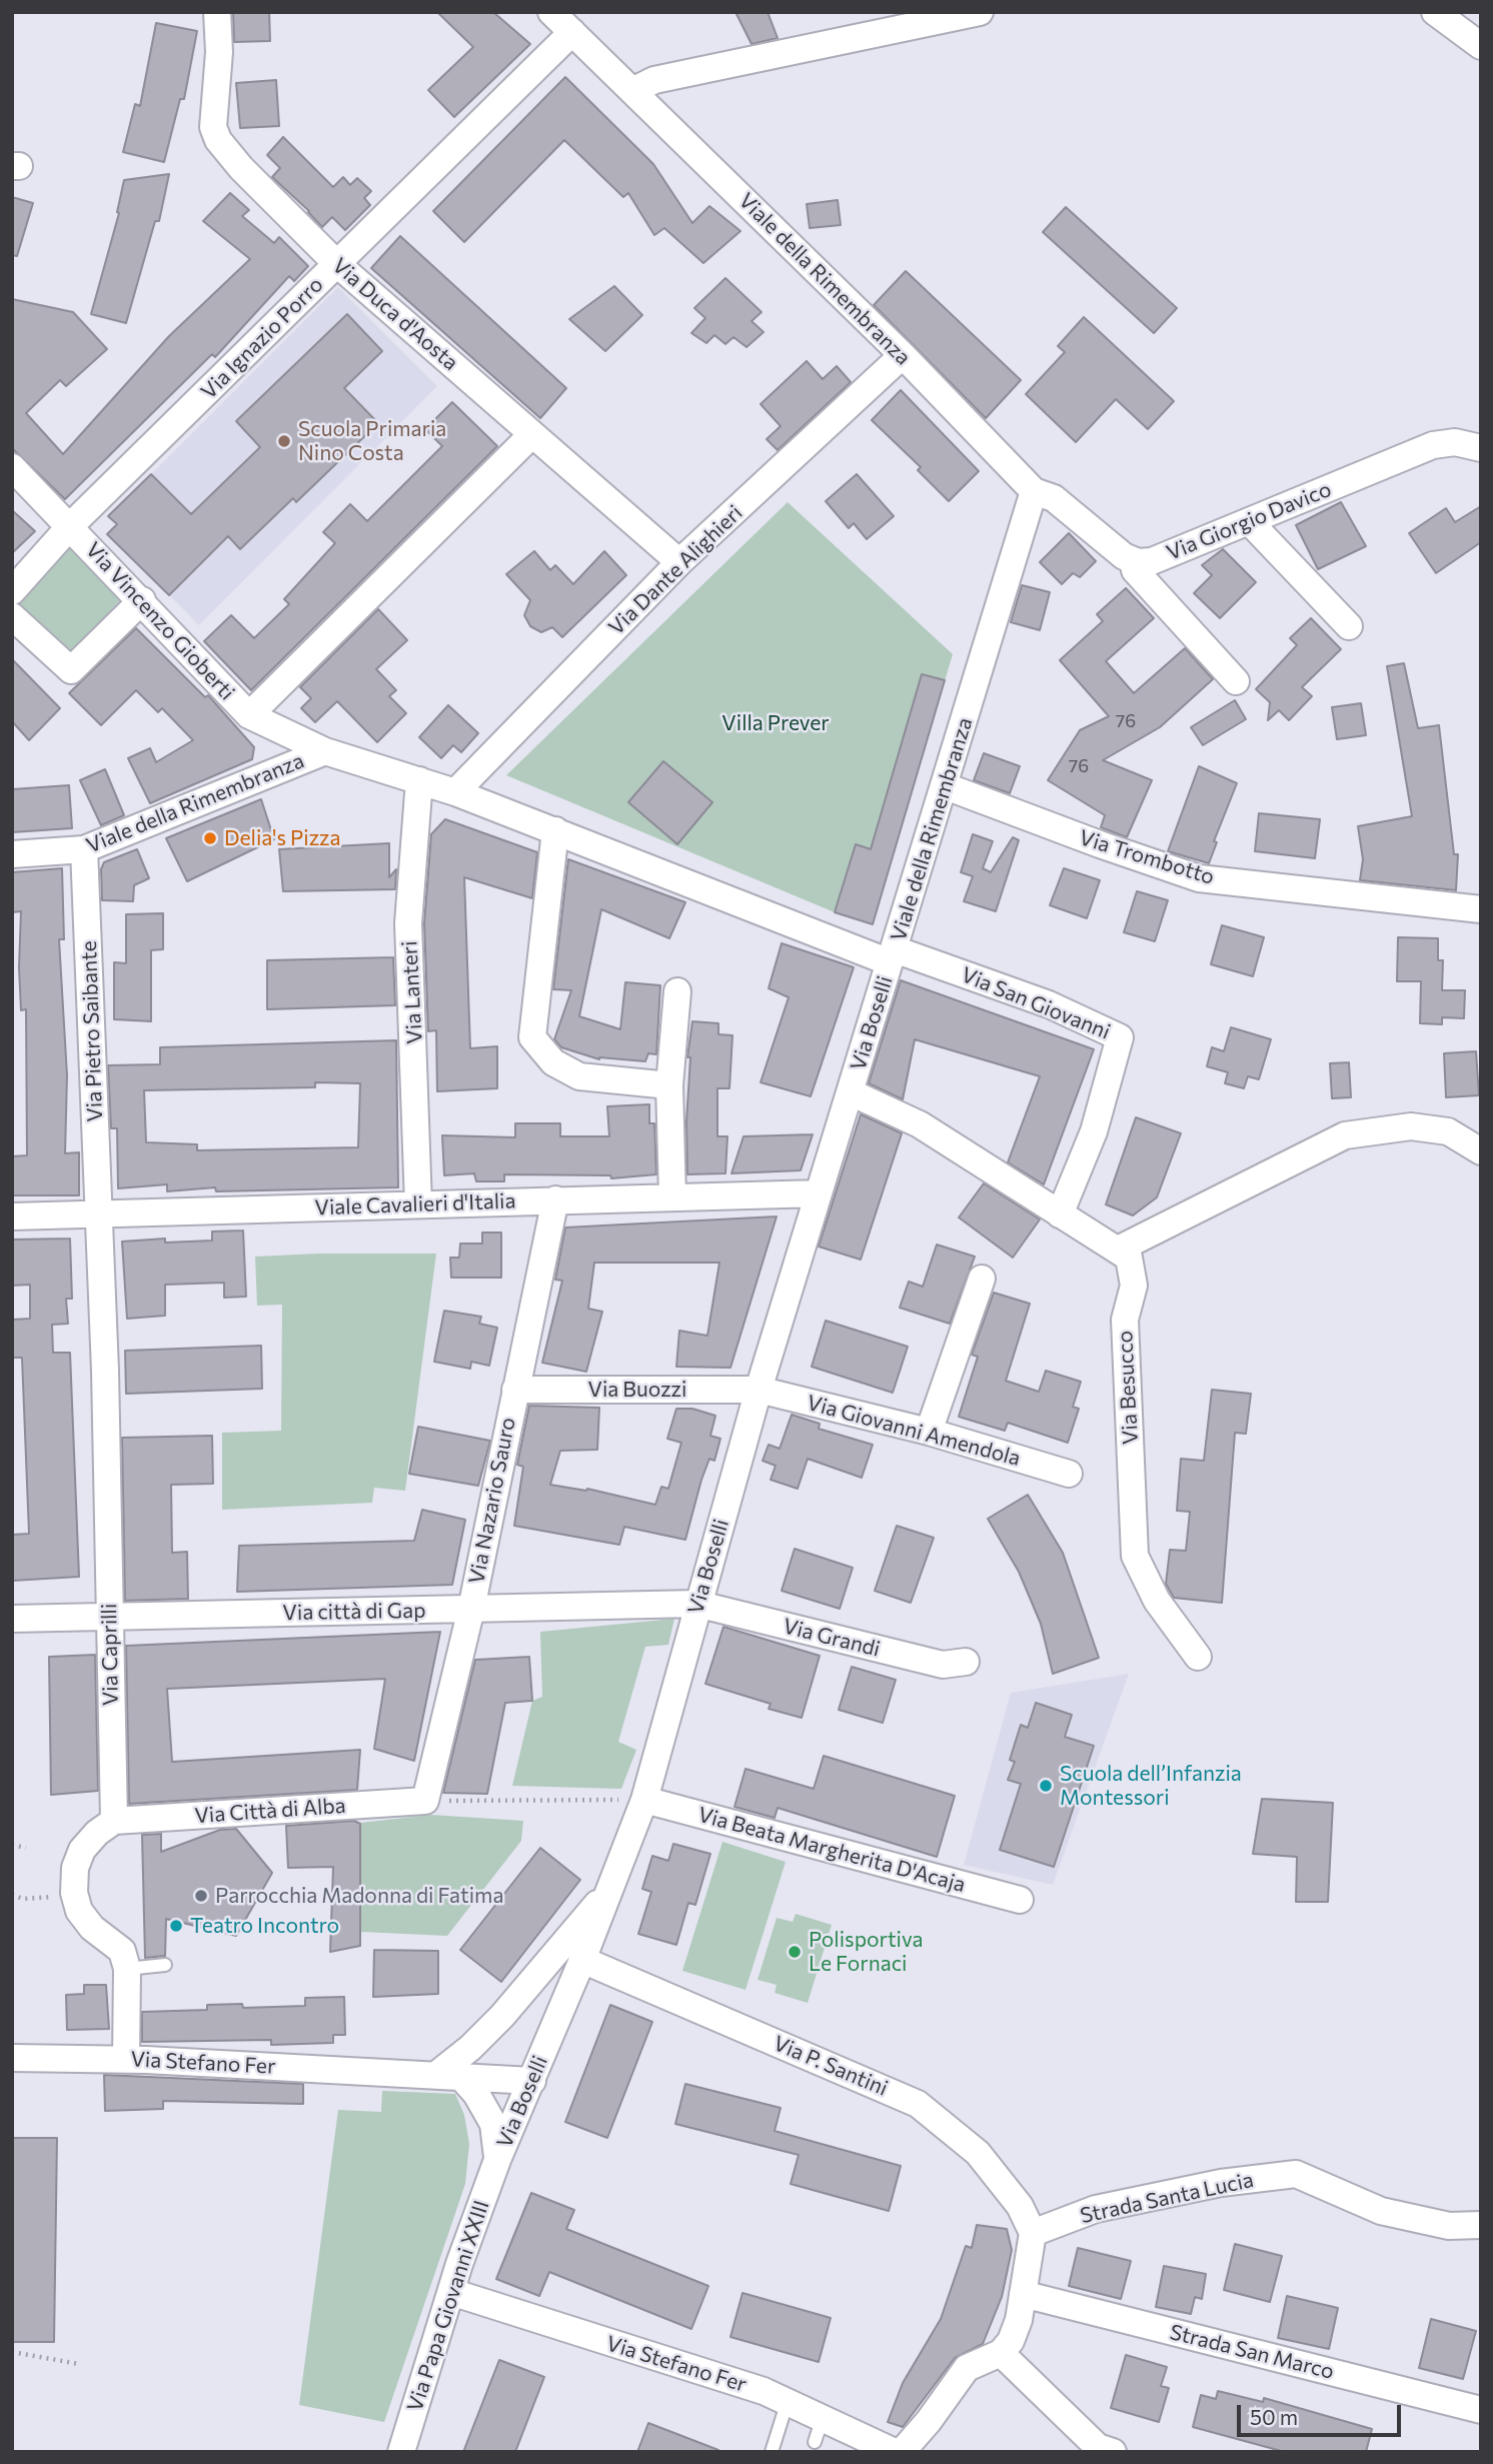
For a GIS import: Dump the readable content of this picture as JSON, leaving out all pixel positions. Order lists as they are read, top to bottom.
{
  "streets": {
    "street": [
      "Viale della Rimembranza",
      "Via Duca d'Aosta",
      "Via Ignazio Porro",
      "Via Giorgio Davico",
      "Via Dante Alighieri",
      "Via Vincenzo Gioberti",
      "Via Trombotto",
      "Via Lanteri",
      "Via San Giovanni",
      "Via Boselli",
      "Via Pietro Saibante",
      "Viale Cavalieri d'Italia",
      "Via Besucco",
      "Via Buozzi",
      "Via Giovanni Amendola",
      "Via Nazario Sauro",
      "Via città di Gap",
      "Via Grandi",
      "Via Caprilli",
      "Via Città di Alba",
      "Via Beata Margherita D'Acaja",
      "Via Stefano Fer",
      "Via P. Santini",
      "Strada Santa Lucia",
      "Via Papa Giovanni XXIII",
      "Strada San Marco"
    ]
  },
  "crossings": [
    ["Viale della Rimembranza", "Via Ignazio Porro"],
    ["Viale della Rimembranza", "Via Dante Alighieri"],
    ["Viale della Rimembranza", "Via Vincenzo Gioberti"],
    ["Viale della Rimembranza", "Via Trombotto"],
    ["Viale della Rimembranza", "Via Lanteri"],
    ["Viale della Rimembranza", "Via San Giovanni"],
    ["Viale della Rimembranza", "Via Boselli"],
    ["Viale della Rimembranza", "Via Pietro Saibante"],
    ["Via Duca d'Aosta", "Via Ignazio Porro"],
    ["Via Duca d'Aosta", "Via Dante Alighieri"],
    ["Via Ignazio Porro", "Via Vincenzo Gioberti"],
    ["Via Lanteri", "Viale Cavalieri d'Italia"],
    ["Via San Giovanni", "Via Boselli"],
    ["Via Boselli", "Viale Cavalieri d'Italia"],
    ["Via Boselli", "Via Buozzi"],
    ["Via Boselli", "Via Giovanni Amendola"],
    ["Via Boselli", "Via città di Gap"],
    ["Via Boselli", "Via Grandi"],
    ["Via Boselli", "Via Beata Margherita D'Acaja"],
    ["Via Boselli", "Via Stefano Fer"],
    ["Via Boselli", "Via P. Santini"],
    ["Via Boselli", "Via Papa Giovanni XXIII"],
    ["Via Pietro Saibante", "Viale Cavalieri d'Italia"],
    ["Via Pietro Saibante", "Via Caprilli"],
    ["Viale Cavalieri d'Italia", "Via Nazario Sauro"],
    ["Viale Cavalieri d'Italia", "Via Caprilli"],
    ["Via Buozzi", "Via Giovanni Amendola"],
    ["Via Buozzi", "Via Nazario Sauro"],
    ["Via Nazario Sauro", "Via città di Gap"],
    ["Via Nazario Sauro", "Via Città di Alba"],
    ["Via città di Gap", "Via Grandi"],
    ["Via città di Gap", "Via Caprilli"],
    ["Via Caprilli", "Via Città di Alba"],
    ["Via Stefano Fer", "Via Papa Giovanni XXIII"],
    ["Via P. Santini", "Strada Santa Lucia"]
  ],
  "parks": ["Villa Prever"],
  "places": [
    "Scuola Primaria Nino Costa",
    "Delia's Pizza",
    "Scuola dell’Infanzia Montessori",
    "Parrocchia Madonna di Fatima",
    "Teatro Incontro",
    "Polisportiva Le Fornaci"
  ],
  "house_numbers": ["76", "76"],
  "scale_bar": "50 m"
}
